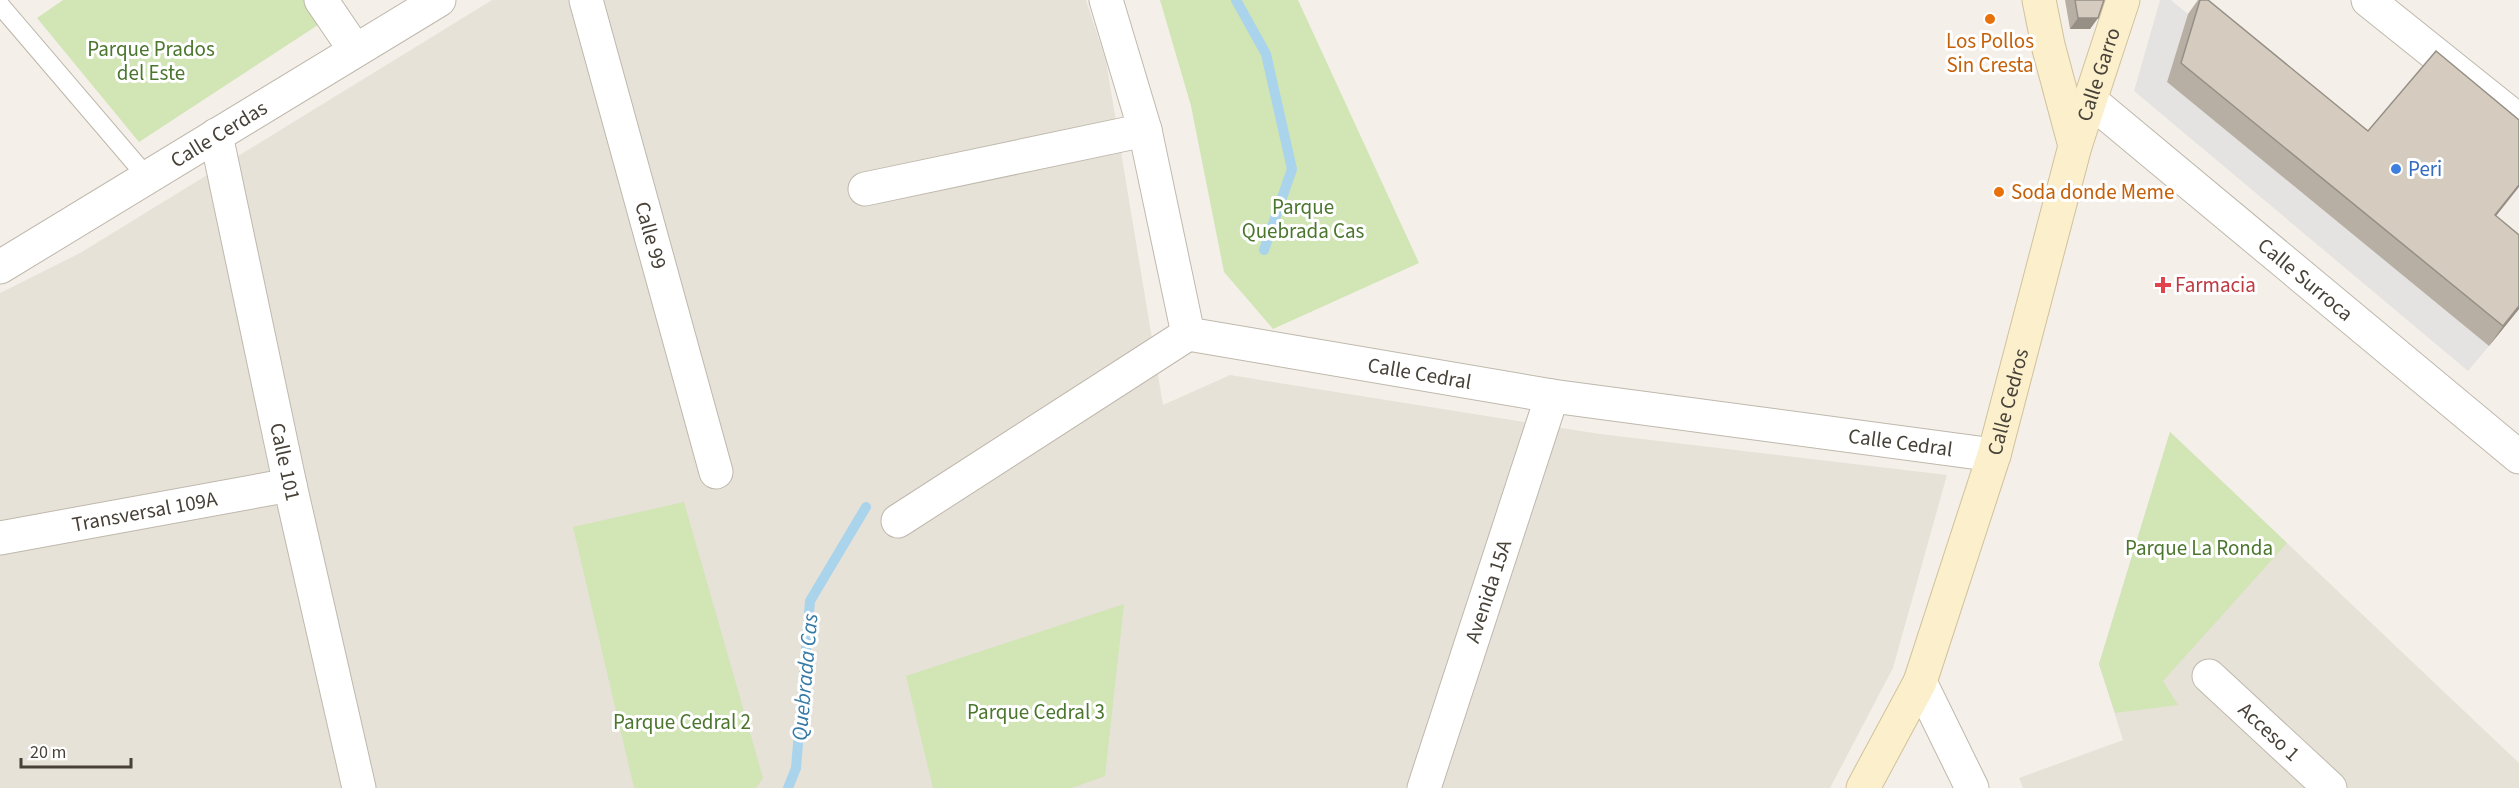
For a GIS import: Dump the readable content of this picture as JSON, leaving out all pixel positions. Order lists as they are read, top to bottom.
{
  "streets": {
    "street": [
      "Calle Garro",
      "Calle Cerdas",
      "Calle 99",
      "Calle Surroca",
      "Calle Cedral",
      "Calle Cedros",
      "Calle 101",
      "Transversal 109A",
      "Avenida 15A",
      "Acceso 1"
    ]
  },
  "crossings": [
    ["Calle Garro", "Calle Surroca"],
    ["Calle Garro", "Calle Cedros"],
    ["Calle Cerdas", "Calle 101"],
    ["Calle Cedral", "Calle Cedros"],
    ["Calle Cedral", "Avenida 15A"],
    ["Calle 101", "Transversal 109A"]
  ],
  "water": ["Quebrada Cas"],
  "parks": [
    "Parque Prados del Este",
    "Parque Quebrada Cas",
    "Parque La Ronda",
    "Parque Cedral 3",
    "Parque Cedral 2"
  ],
  "places": {
    "other": ["Los Pollos Sin Cresta", "Peri", "Soda donde Meme"],
    "health": ["Farmacia"]
  },
  "scale_bar": "20 m"
}
